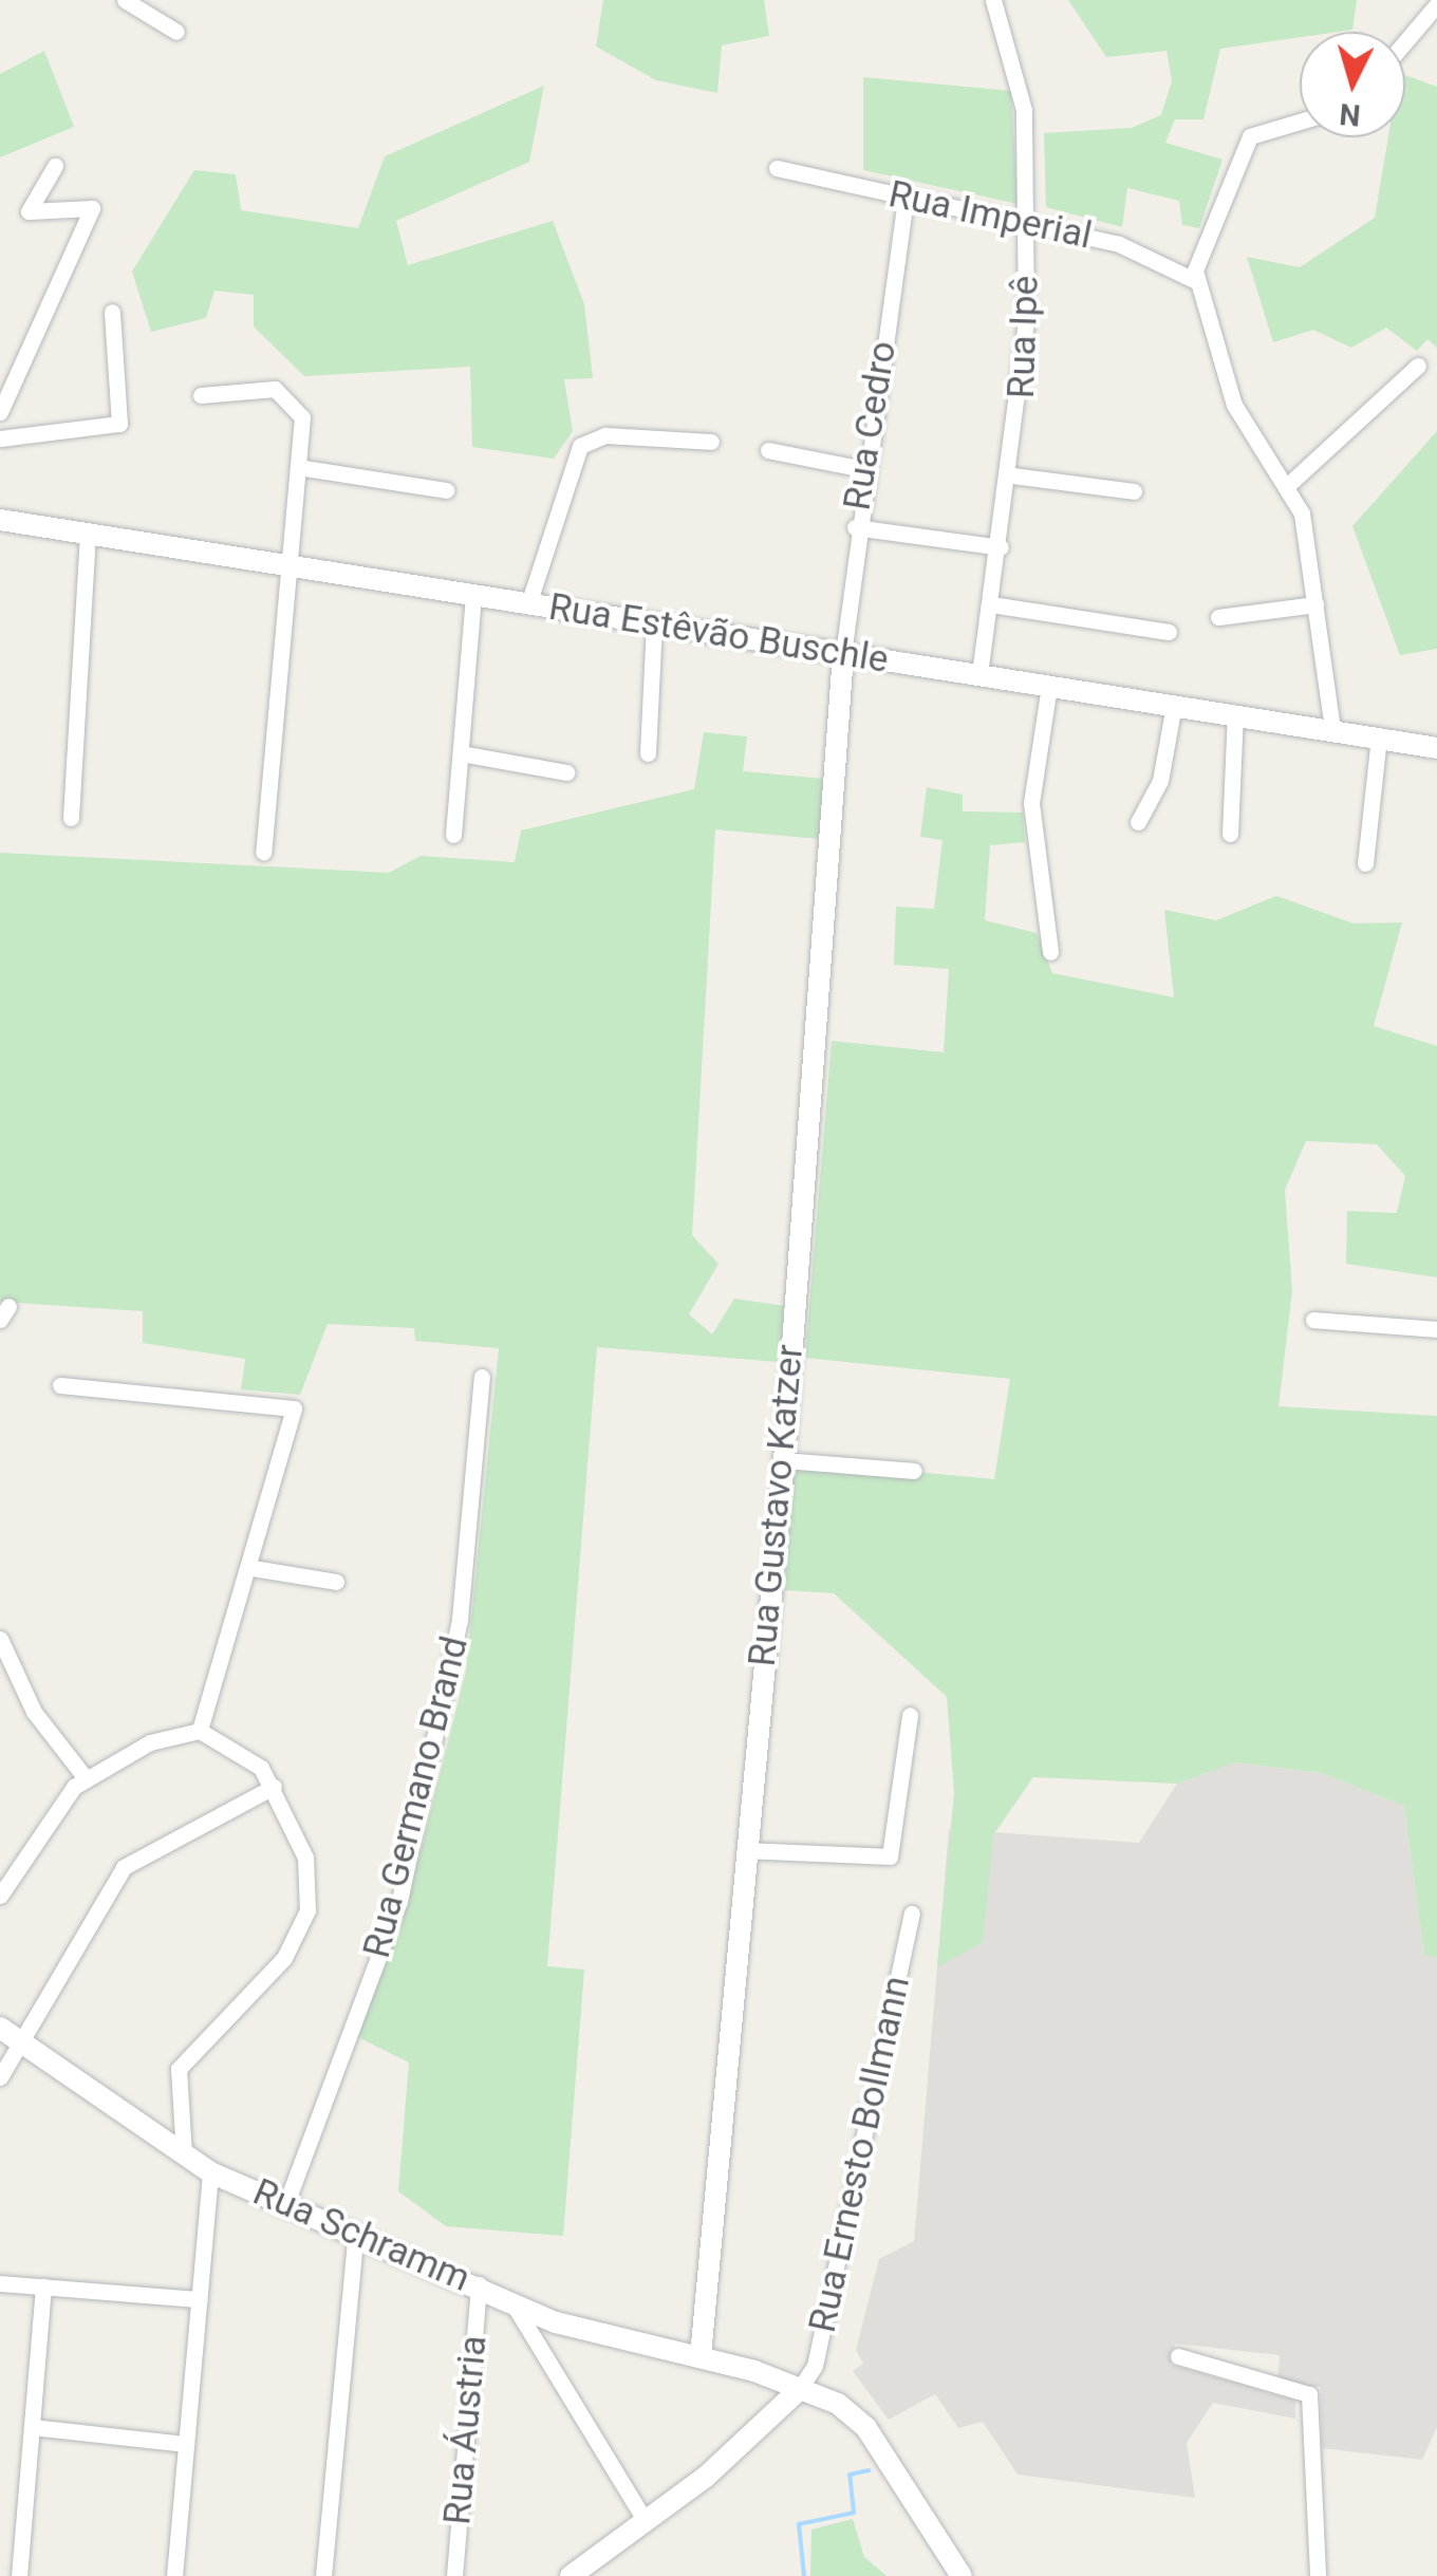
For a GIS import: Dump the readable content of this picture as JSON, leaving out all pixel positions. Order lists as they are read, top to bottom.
{
  "streets": {
    "street": [
      "Rua Imperial",
      "Rua Ipê",
      "Rua Cedro",
      "Rua Estêvão Buschle",
      "Rua Gustavo Katzer",
      "Rua Germano Brand",
      "Rua Ernesto Bollmann",
      "Rua Schramm",
      "Rua Áustria"
    ]
  },
  "crossings": [
    ["Rua Imperial", "Rua Ipê"],
    ["Rua Imperial", "Rua Cedro"],
    ["Rua Ipê", "Rua Estêvão Buschle"],
    ["Rua Cedro", "Rua Estêvão Buschle"],
    ["Rua Cedro", "Rua Gustavo Katzer"],
    ["Rua Estêvão Buschle", "Rua Gustavo Katzer"],
    ["Rua Germano Brand", "Rua Schramm"],
    ["Rua Schramm", "Rua Áustria"]
  ],
  "north": "bottom"
}
